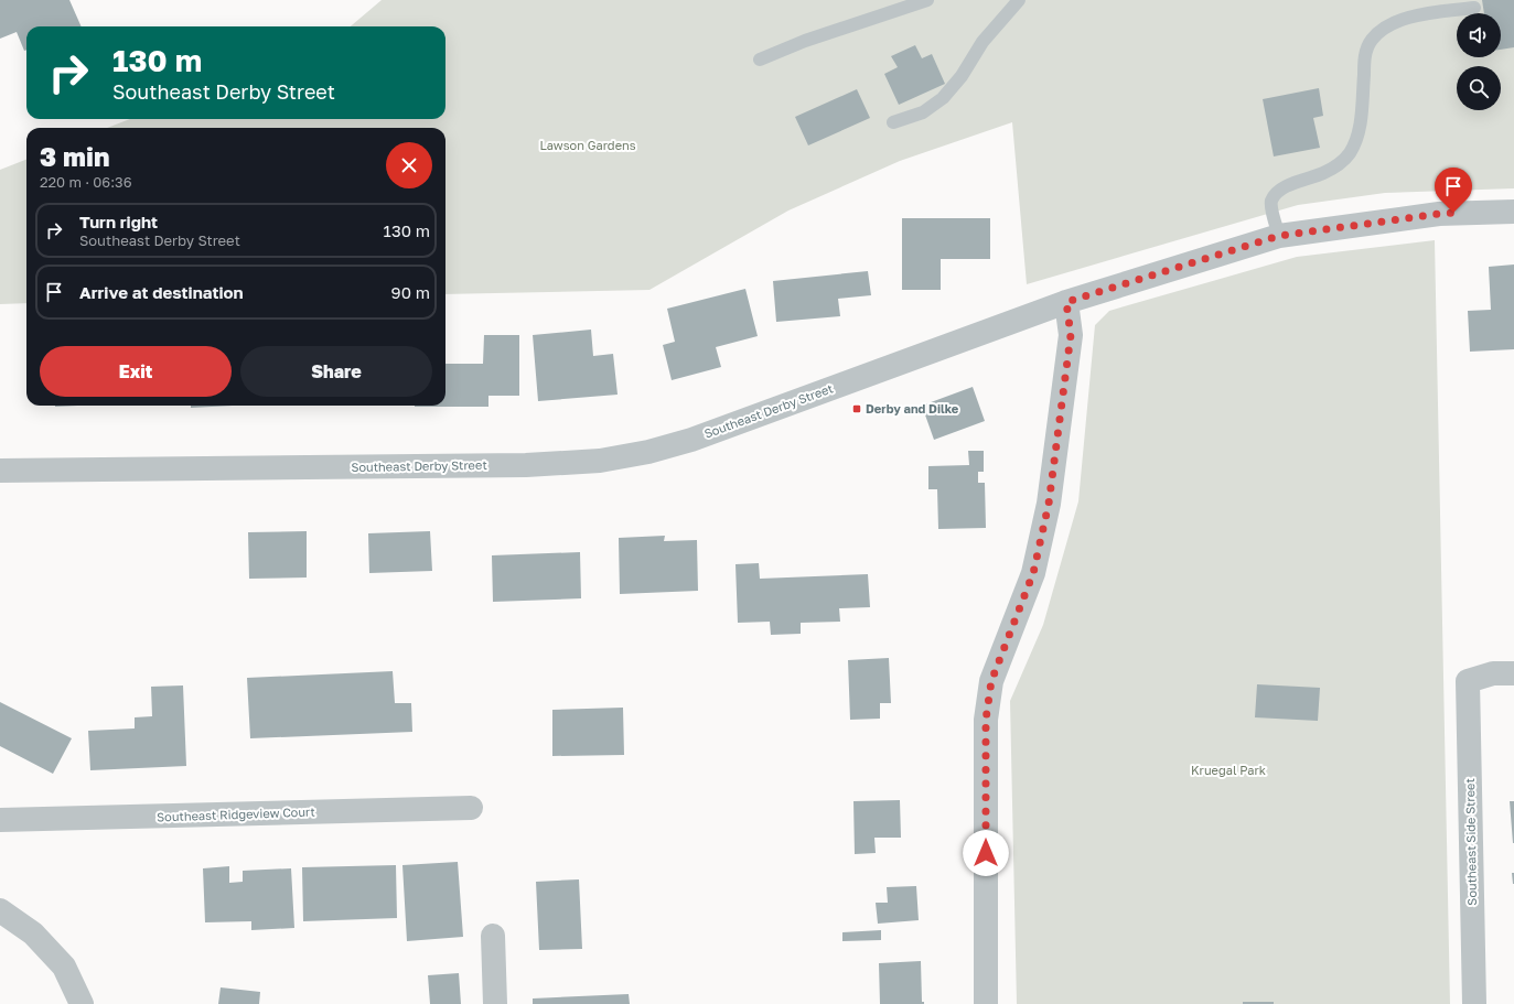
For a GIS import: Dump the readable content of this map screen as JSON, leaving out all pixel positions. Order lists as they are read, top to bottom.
{
  "streets": {
    "street": ["Southeast Derby Street", "Southeast Ridgeview Court", "Southeast Side Street"]
  },
  "parks": ["Lawson Gardens", "Kruegal Park"],
  "places": {
    "transit": ["Derby and Dilke"]
  },
  "page": {
    "turn": ["130 m", "Southeast Derby Street"],
    "heading": ["3 min", "220 m · 06:36"],
    "list": [
      {
        "name": "Turn right",
        "note": "Southeast Derby Street",
        "value": "130 m"
      },
      {
        "name": "Arrive at destination",
        "value": "90 m"
      }
    ],
    "buttons": ["Exit", "Share"]
  }
}
